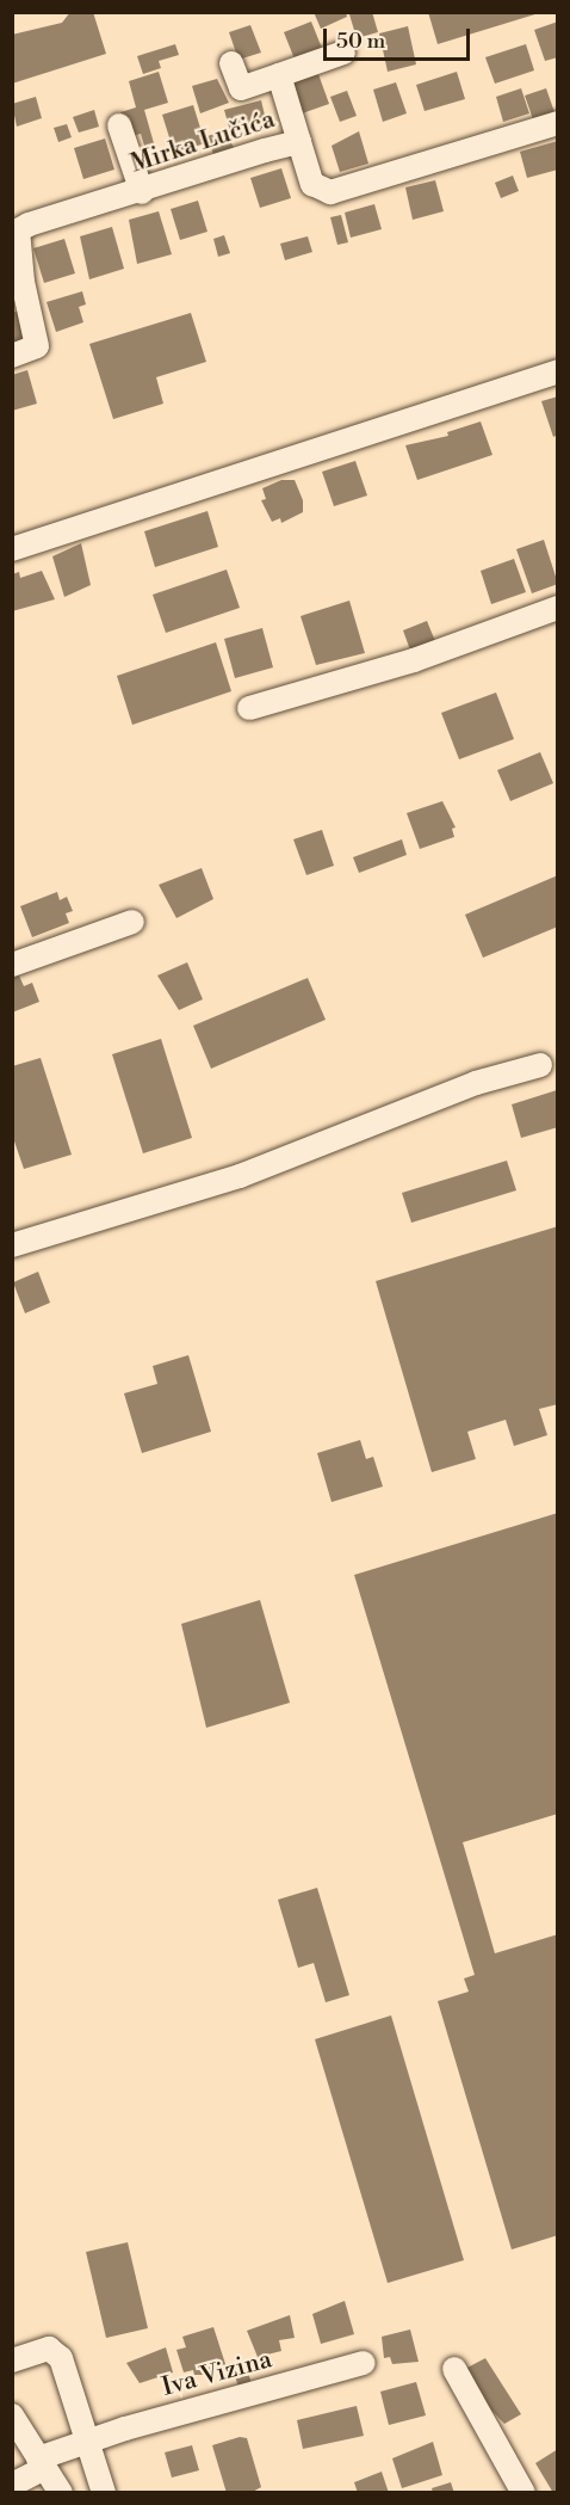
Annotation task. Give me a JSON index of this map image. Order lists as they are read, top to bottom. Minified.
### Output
{"streets":{"street":["Mirka Lučića","Iva Vizina"]},"scale_bar":"50 m"}
